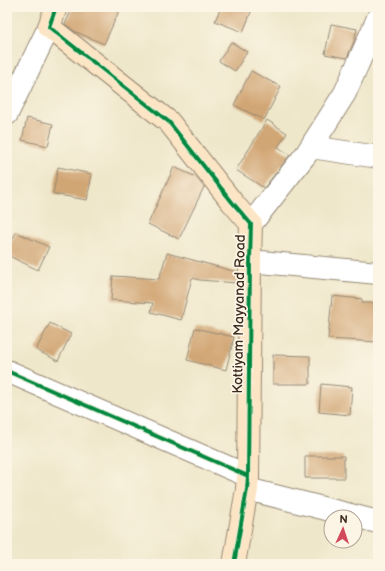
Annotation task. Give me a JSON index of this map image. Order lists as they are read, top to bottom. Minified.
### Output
{"streets":{"street":["Kottiyam Mayyanad Road"]},"north":"top"}
